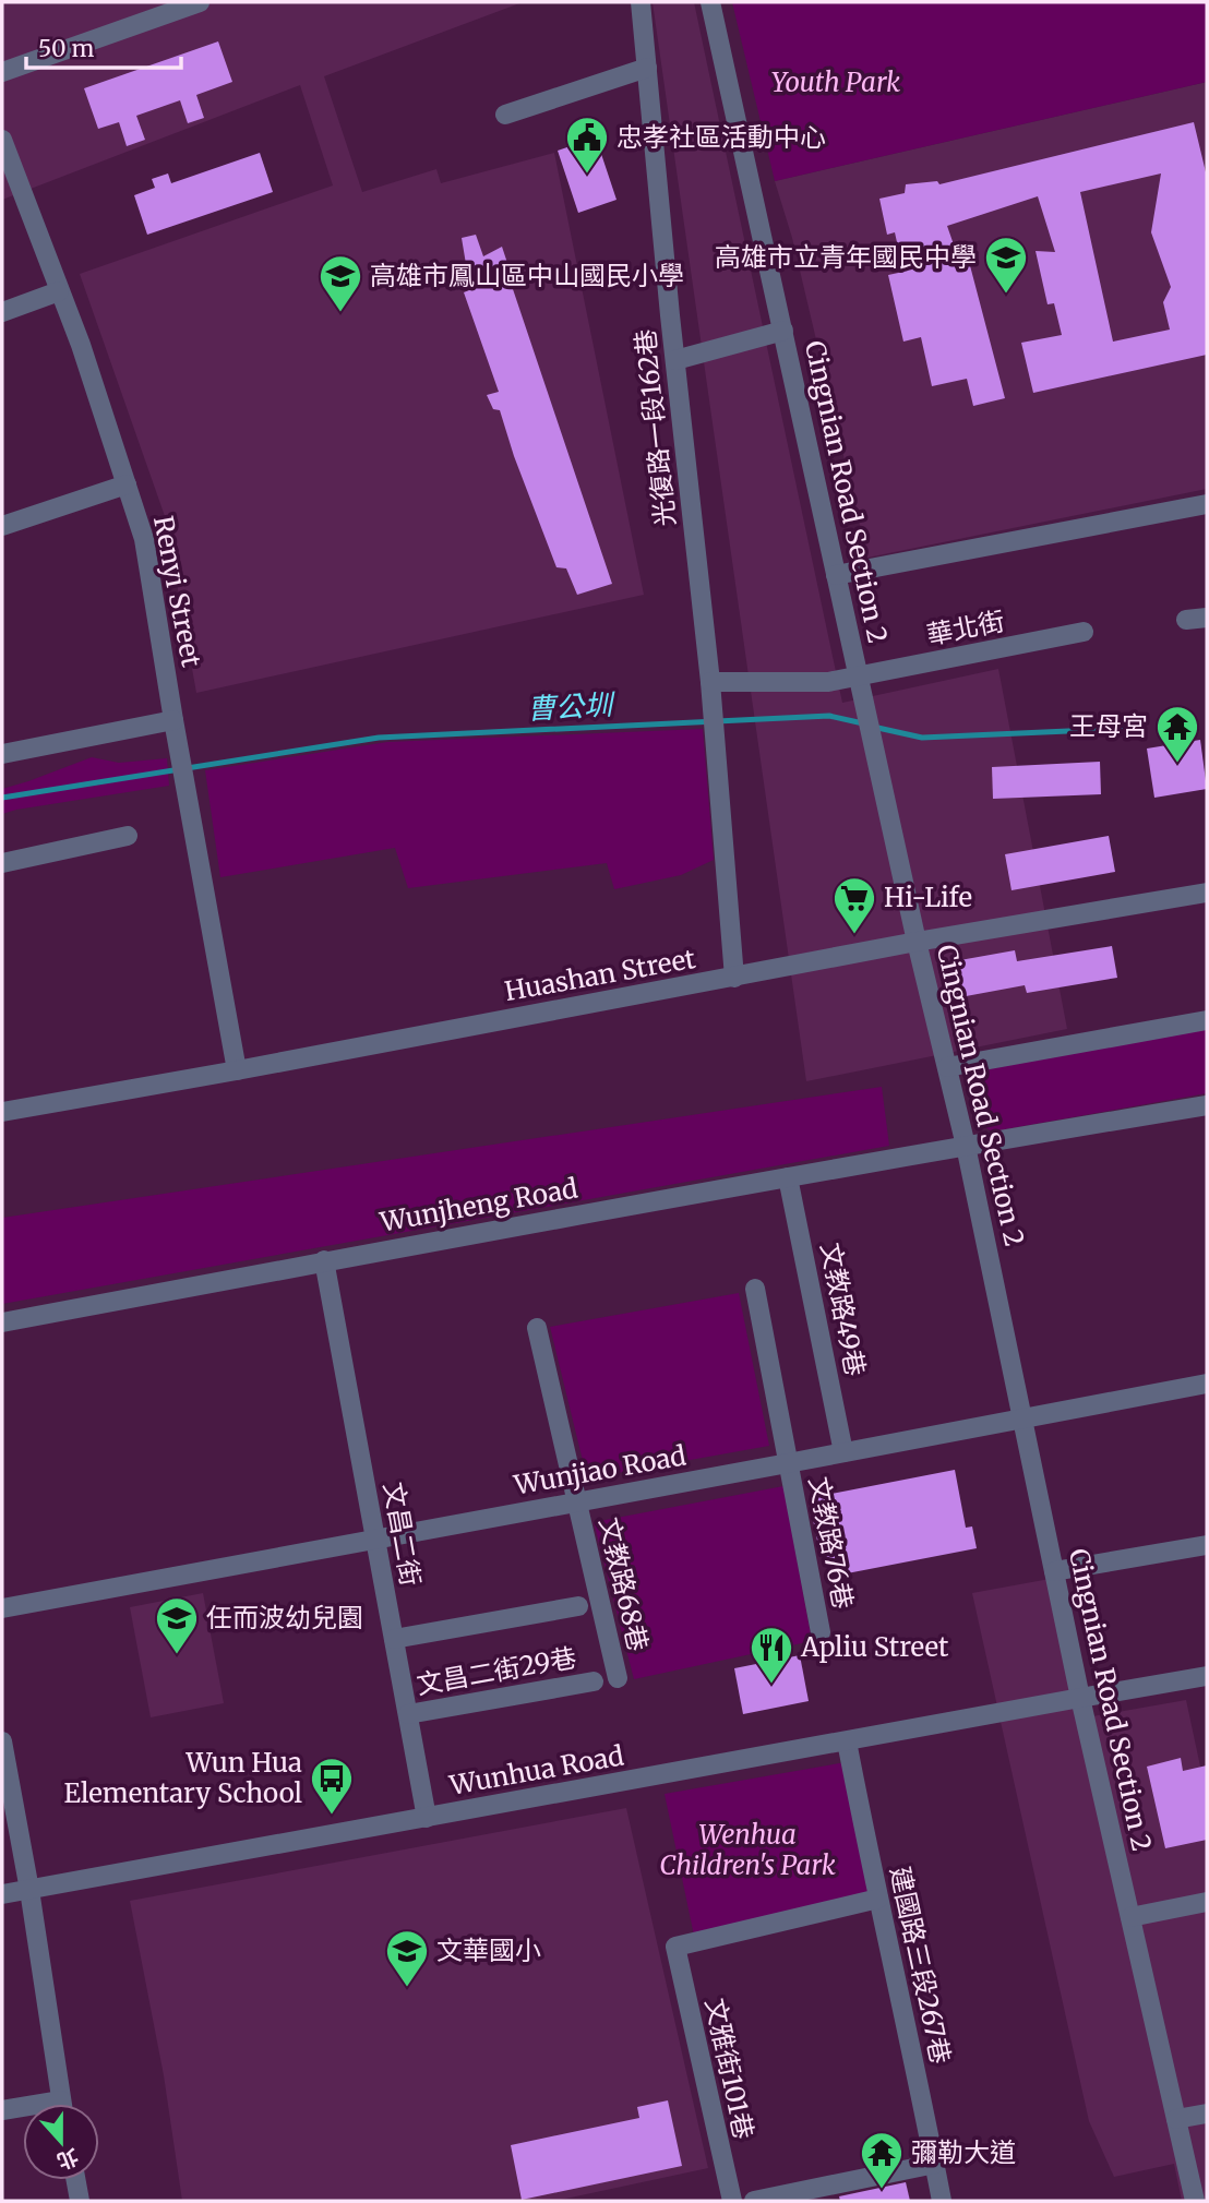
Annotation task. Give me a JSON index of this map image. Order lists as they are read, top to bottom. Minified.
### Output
{"streets":{"street":["光復路一段162巷","Cingnian Road Section 2","Renyi Street","華北街","Huashan Street","Wunjheng Road","文教路49巷","Wunjiao Road","文昌二街","文教路76巷","文教路68巷","文昌二街29巷","Wunhua Road","建國路三段267巷","文雅街101巷"]},"crossings":[["光復路一段162巷","華北街"],["光復路一段162巷","Huashan Street"],["Cingnian Road Section 2","華北街"],["Cingnian Road Section 2","Huashan Street"],["Cingnian Road Section 2","Wunjheng Road"],["Cingnian Road Section 2","Wunjiao Road"],["Cingnian Road Section 2","Wunhua Road"],["Renyi Street","Huashan Street"],["Wunjheng Road","文教路49巷"],["Wunjheng Road","文昌二街"],["文教路49巷","Wunjiao Road"],["Wunjiao Road","文昌二街"],["Wunjiao Road","文教路76巷"],["Wunjiao Road","文教路68巷"],["文昌二街","文昌二街29巷"],["文昌二街","Wunhua Road"],["Wunhua Road","建國路三段267巷"],["建國路三段267巷","文雅街101巷"]],"water":["曹公圳"],"parks":["Youth Park","Wenhua Children's Park"],"places":{"public building":["忠孝社區活動中心"],"school or university":["高雄市立青年國民中學","高雄市鳳山區中山國民小學","任而波幼兒園","文華國小"],"temple":["王母宮","彌勒大道"],"supermarket":["Hi-Life"],"restaurant":["Apliu Street"],"bus stop":["Wun Hua Elementary School"]},"scale_bar":"50 m","north":"bottom"}
